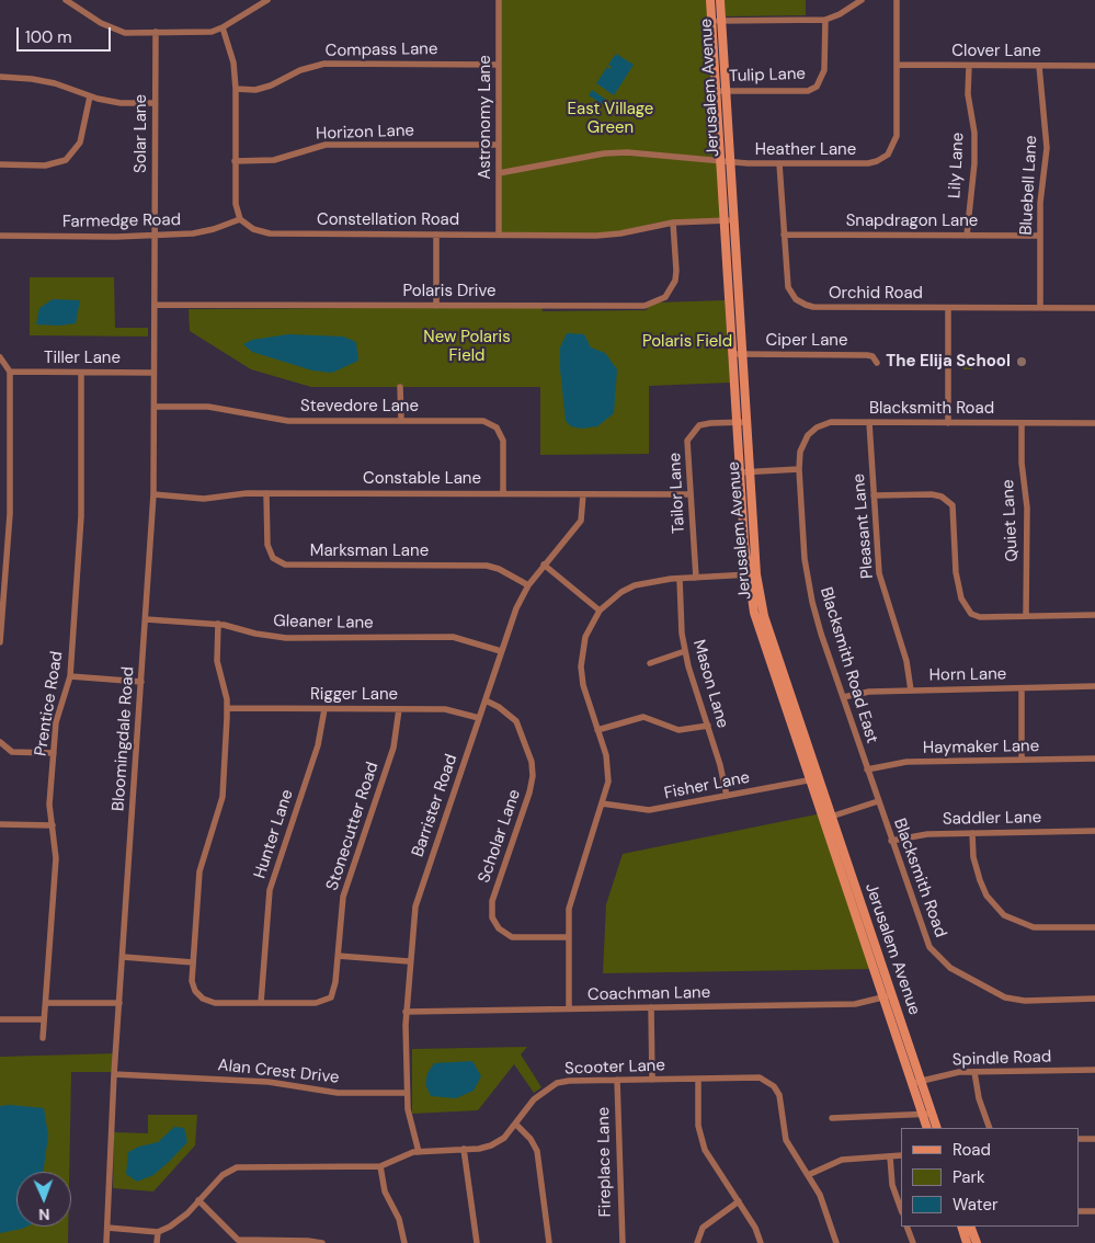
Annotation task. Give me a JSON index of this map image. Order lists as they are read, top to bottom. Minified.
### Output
{"streets":{"main road":["Jerusalem Avenue"],"street":["Compass Lane","Clover Lane","Tulip Lane","Astronomy Lane","Horizon Lane","Solar Lane","Heather Lane","Lily Lane","Bluebell Lane","Constellation Road","Farmedge Road","Snapdragon Lane","Polaris Drive","Orchid Road","Ciper Lane","Tiller Lane","Stevedore Lane","Blacksmith Road","Constable Lane","Tailor Lane","Quiet Lane","Pleasant Lane","Marksman Lane","Gleaner Lane","Blacksmith Road East","Horn Lane","Mason Lane","Rigger Lane","Prentice Road","Bloomingdale Road","Haymaker Lane","Fisher Lane","Barrister Road","Saddler Lane","Stonecutter Road","Hunter Lane","Scholar Lane","Coachman Lane","Spindle Road","Scooter Lane","Alan Crest Drive","Fireplace Lane"]},"crossings":[["Compass Lane","Astronomy Lane"],["Clover Lane","Heather Lane"],["Clover Lane","Lily Lane"],["Clover Lane","Bluebell Lane"],["Tulip Lane","Jerusalem Avenue"],["Jerusalem Avenue","Heather Lane"],["Jerusalem Avenue","Constellation Road"],["Jerusalem Avenue","Ciper Lane"],["Jerusalem Avenue","Tailor Lane"],["Jerusalem Avenue","Fisher Lane"],["Jerusalem Avenue","Coachman Lane"],["Jerusalem Avenue","Spindle Road"],["Astronomy Lane","Horizon Lane"],["Astronomy Lane","Constellation Road"],["Solar Lane","Farmedge Road"],["Solar Lane","Bloomingdale Road"],["Heather Lane","Orchid Road"],["Lily Lane","Snapdragon Lane"],["Bluebell Lane","Snapdragon Lane"],["Bluebell Lane","Orchid Road"],["Constellation Road","Farmedge Road"],["Constellation Road","Polaris Drive"],["Farmedge Road","Bloomingdale Road"],["Snapdragon Lane","Orchid Road"],["Polaris Drive","Bloomingdale Road"],["Tiller Lane","Prentice Road"],["Tiller Lane","Bloomingdale Road"],["Stevedore Lane","Constable Lane"],["Stevedore Lane","Bloomingdale Road"],["Blacksmith Road","Quiet Lane"],["Blacksmith Road","Pleasant Lane"],["Blacksmith Road","Blacksmith Road East"],["Blacksmith Road","Saddler Lane"],["Constable Lane","Tailor Lane"],["Constable Lane","Marksman Lane"],["Constable Lane","Bloomingdale Road"],["Constable Lane","Barrister Road"],["Pleasant Lane","Horn Lane"],["Marksman Lane","Barrister Road"],["Gleaner Lane","Bloomingdale Road"],["Gleaner Lane","Barrister Road"],["Gleaner Lane","Stonecutter Road"],["Blacksmith Road East","Horn Lane"],["Blacksmith Road East","Haymaker Lane"],["Mason Lane","Fisher Lane"],["Rigger Lane","Barrister Road"],["Rigger Lane","Stonecutter Road"],["Rigger Lane","Hunter Lane"],["Bloomingdale Road","Alan Crest Drive"],["Barrister Road","Scholar Lane"],["Barrister Road","Coachman Lane"],["Barrister Road","Scooter Lane"],["Barrister Road","Alan Crest Drive"],["Stonecutter Road","Hunter Lane"],["Scooter Lane","Fireplace Lane"]],"parks":["East Village Green","New Polaris Field","Polaris Field"],"places":["The Elija School"],"legend":["Road","Park","Water"],"scale_bar":"100 m","north":"bottom"}
